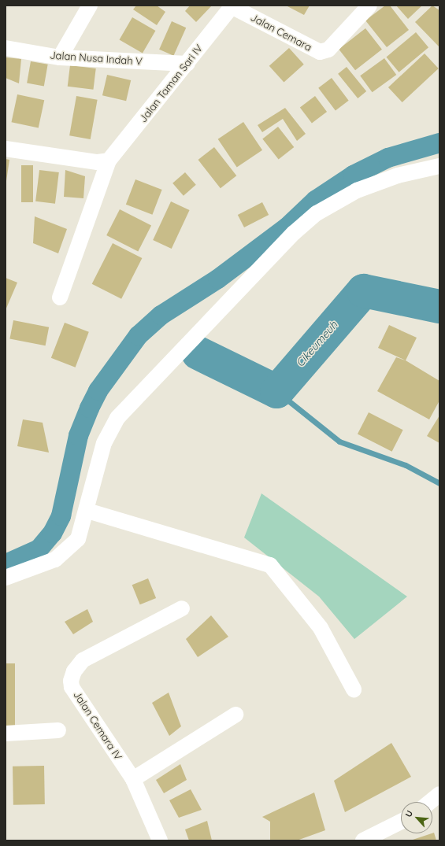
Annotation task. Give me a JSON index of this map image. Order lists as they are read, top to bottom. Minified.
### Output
{"streets":{"street":["Jalan Cemara","Jalan Nusa Indah V","Jalan Taman Sari IV","Jalan Cemara IV"]},"crossings":[["Jalan Cemara","Jalan Taman Sari IV"],["Jalan Nusa Indah V","Jalan Taman Sari IV"]],"water":["Cikeumeuh"],"north":"top left"}
